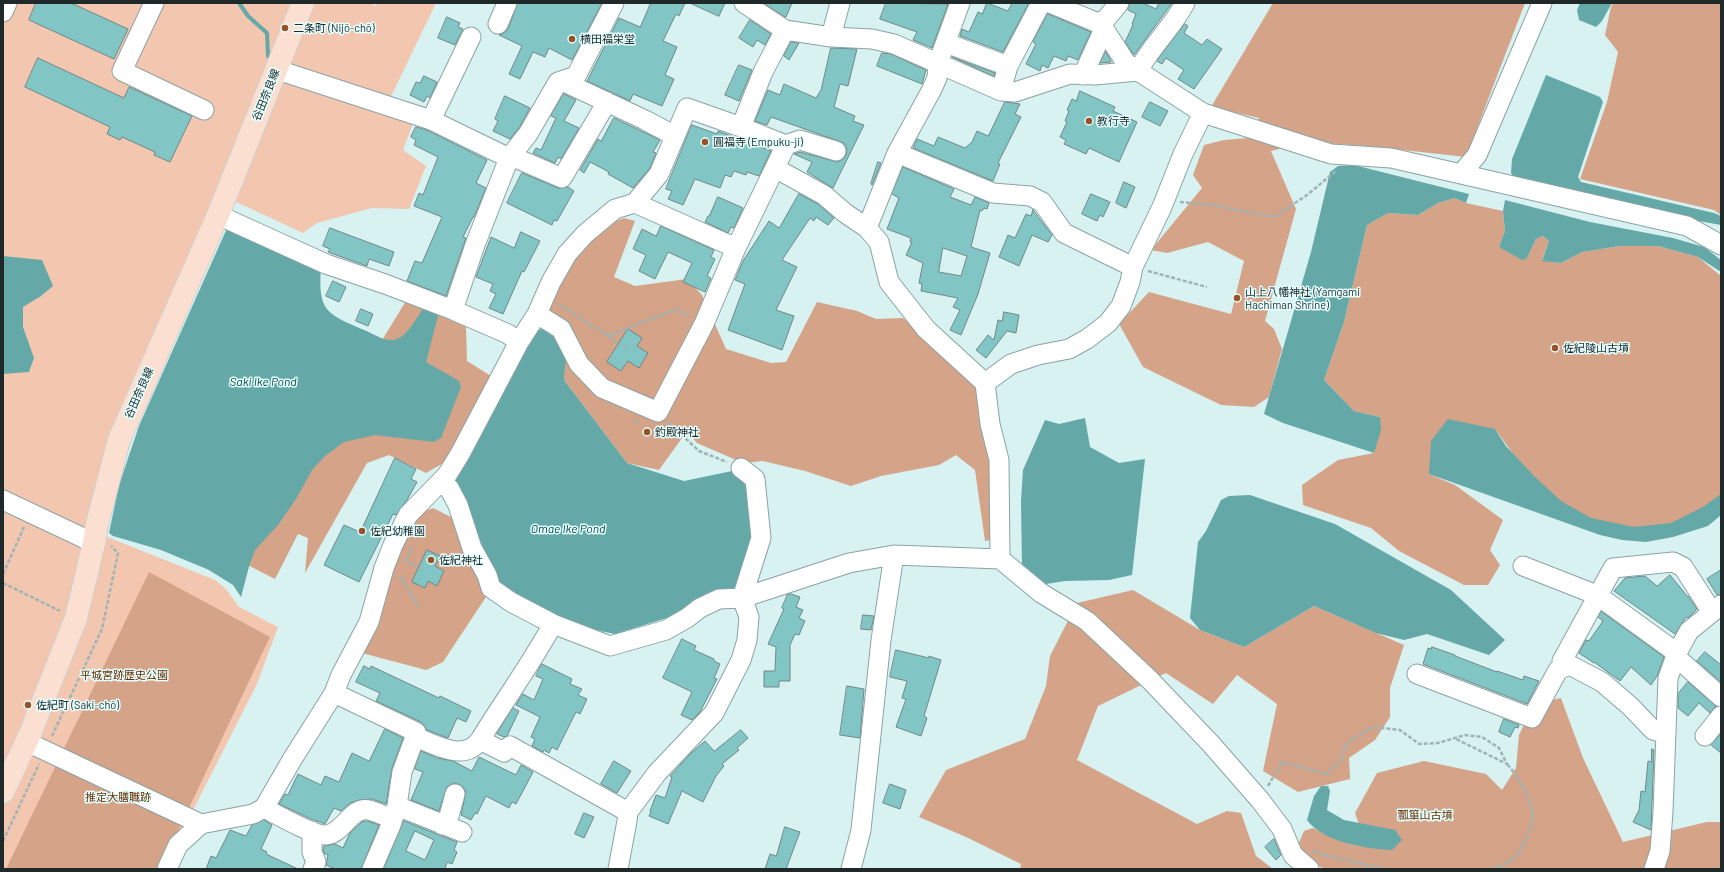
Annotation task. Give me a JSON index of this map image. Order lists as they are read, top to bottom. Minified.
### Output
{"streets":{"main road":["谷田奈良線"]},"water":["Saki Ike Pond","Omae Ike Pond"],"parks":["平城宮跡歴史公園","推定大膳職跡","瓢箪山古墳"],"places":["二条町 (Nijō-chō)","横田福栄堂","教行寺","圓福寺 (Empuku-ji)","山上八幡神社 (Yamgami Hachiman Shrine)","佐紀陵山古墳","釣殿神社","佐紀幼稚園","佐紀神社","佐紀町 (Saki-chō)"]}
